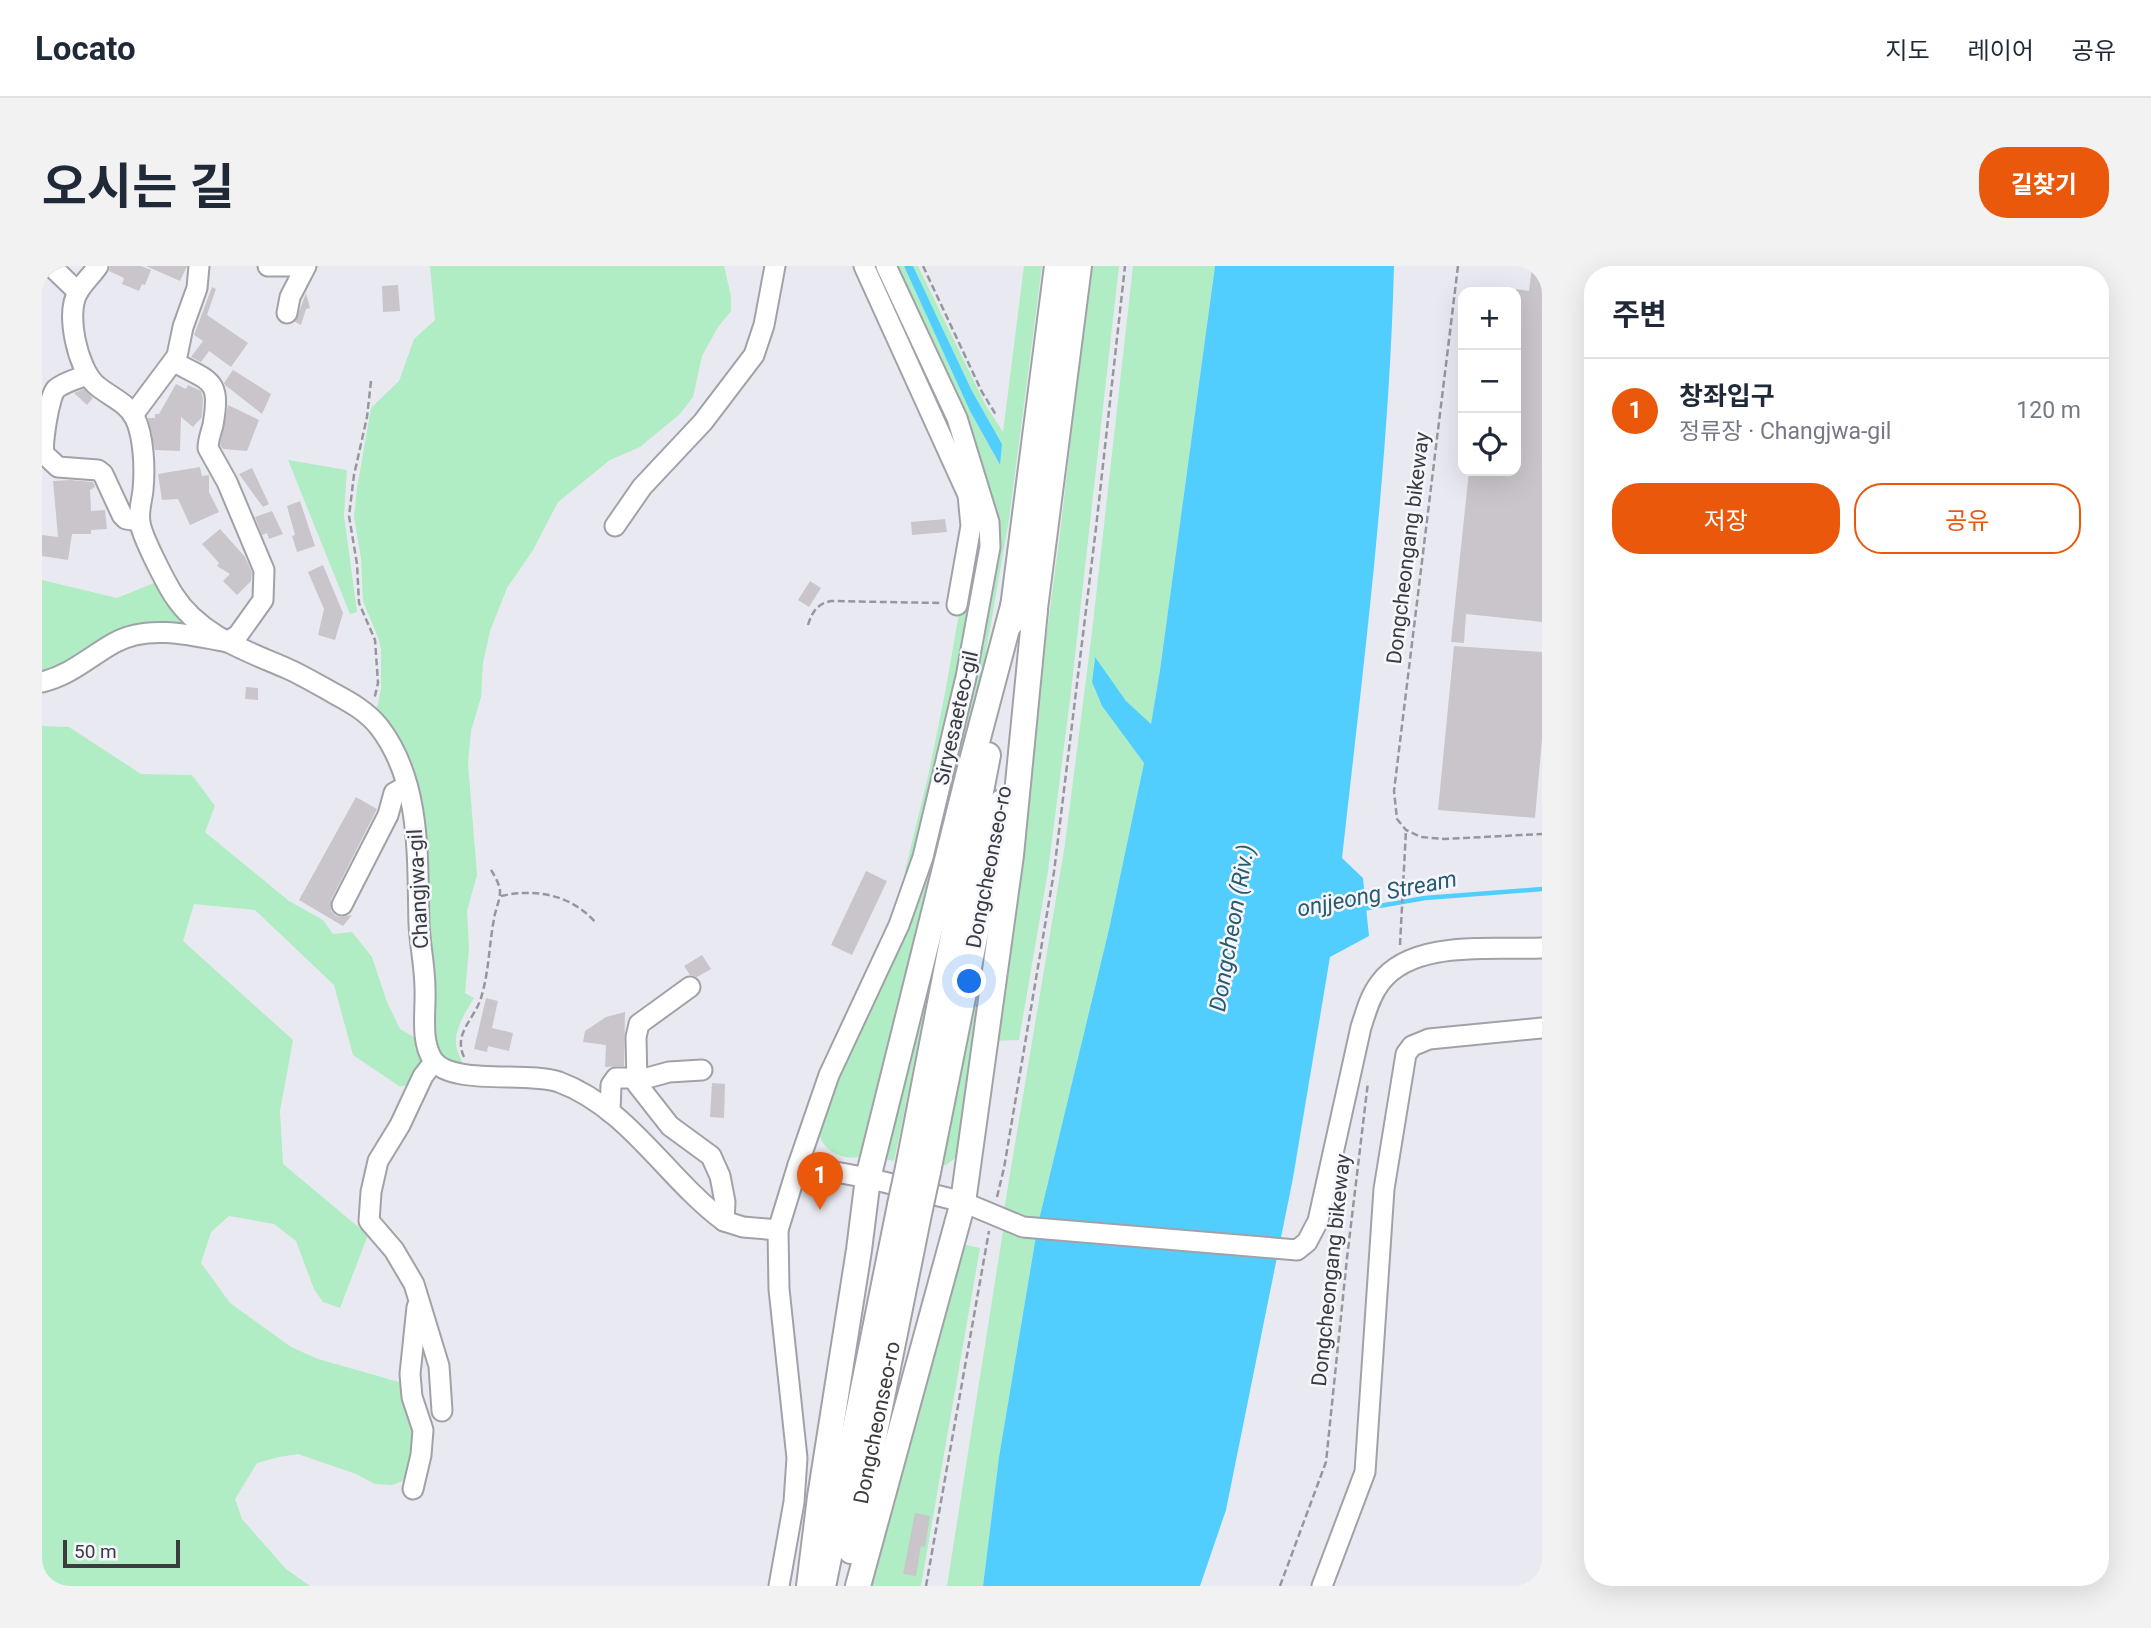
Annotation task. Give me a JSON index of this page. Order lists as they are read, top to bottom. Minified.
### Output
{"streets":{"main road":["Dongcheonseo-ro"],"street":["Siryesaeteo-gil","Changjwa-gil"],"path":["Dongcheongang bikeway"]},"water":["onjjeong Stream","Dongcheon (Riv.)"],"scale_bar":"50 m","page":{"header":"Locato","nav":["지도","레이어","공유"],"title":"오시는 길","buttons":["길찾기",["저장","공유"]],"heading":"주변","map_buttons":["+","−"],"list":[{"mark":"1","name":"창좌입구","note":"정류장 · Changjwa-gil","value":"120 m"}],"pins":"1","scale":"50 m"}}
